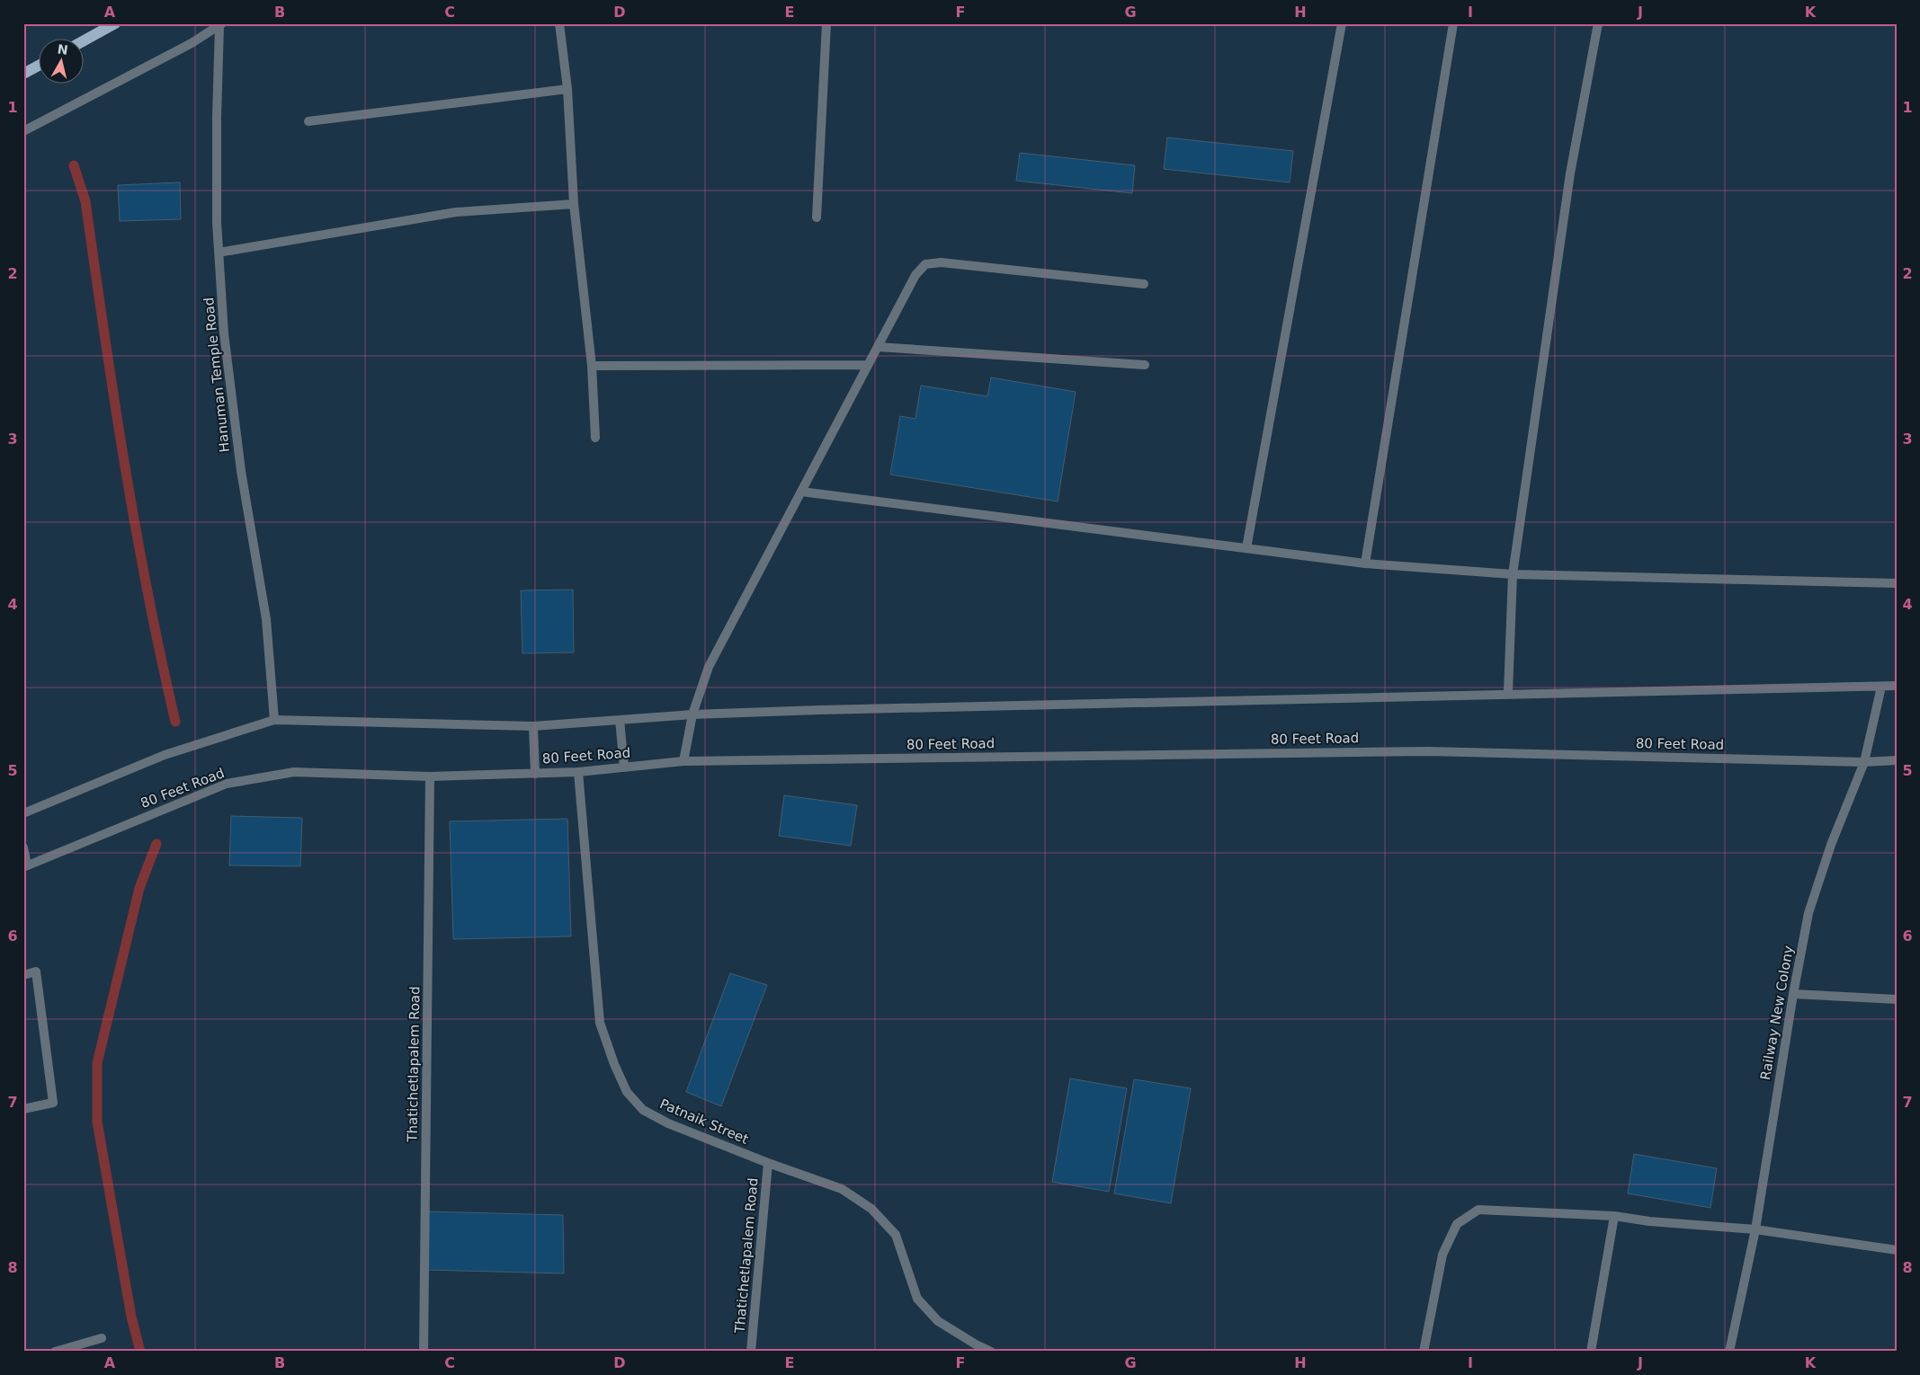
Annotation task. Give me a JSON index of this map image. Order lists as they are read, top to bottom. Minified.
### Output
{"streets":{"street":["Hanuman Temple Road","80 Feet Road","Railway New Colony","Thatichetlapalem Road","Patnaik Street"]},"crossings":[["80 Feet Road","Railway New Colony"],["80 Feet Road","Thatichetlapalem Road"],["80 Feet Road","Patnaik Street"],["Thatichetlapalem Road","Patnaik Street"]],"north":"top","grid":{"columns":["A","B","C","D","E","F","G","H","I","J","K"],"rows":["1","2","3","4","5","6","7","8"]}}
